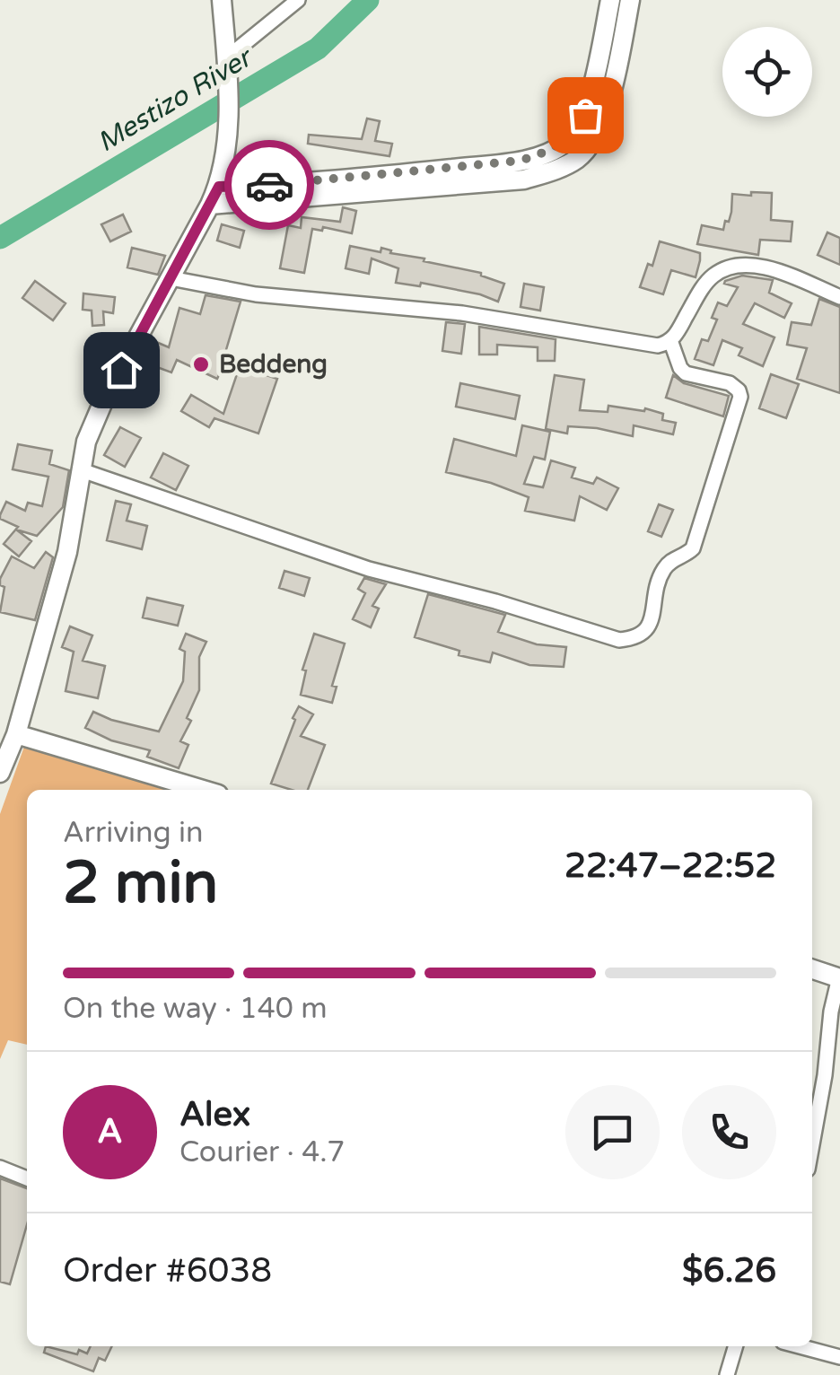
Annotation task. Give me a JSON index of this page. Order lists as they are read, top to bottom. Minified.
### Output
{"water":["Mestizo River"],"places":["Beddeng"],"page":{"heading":["2 min","Arriving in","22:47–22:52"],"panel":["Alex","Courier · 4.7","Order #6038","$6.26"],"bar":"On the way · 140 m","round":"A"}}
